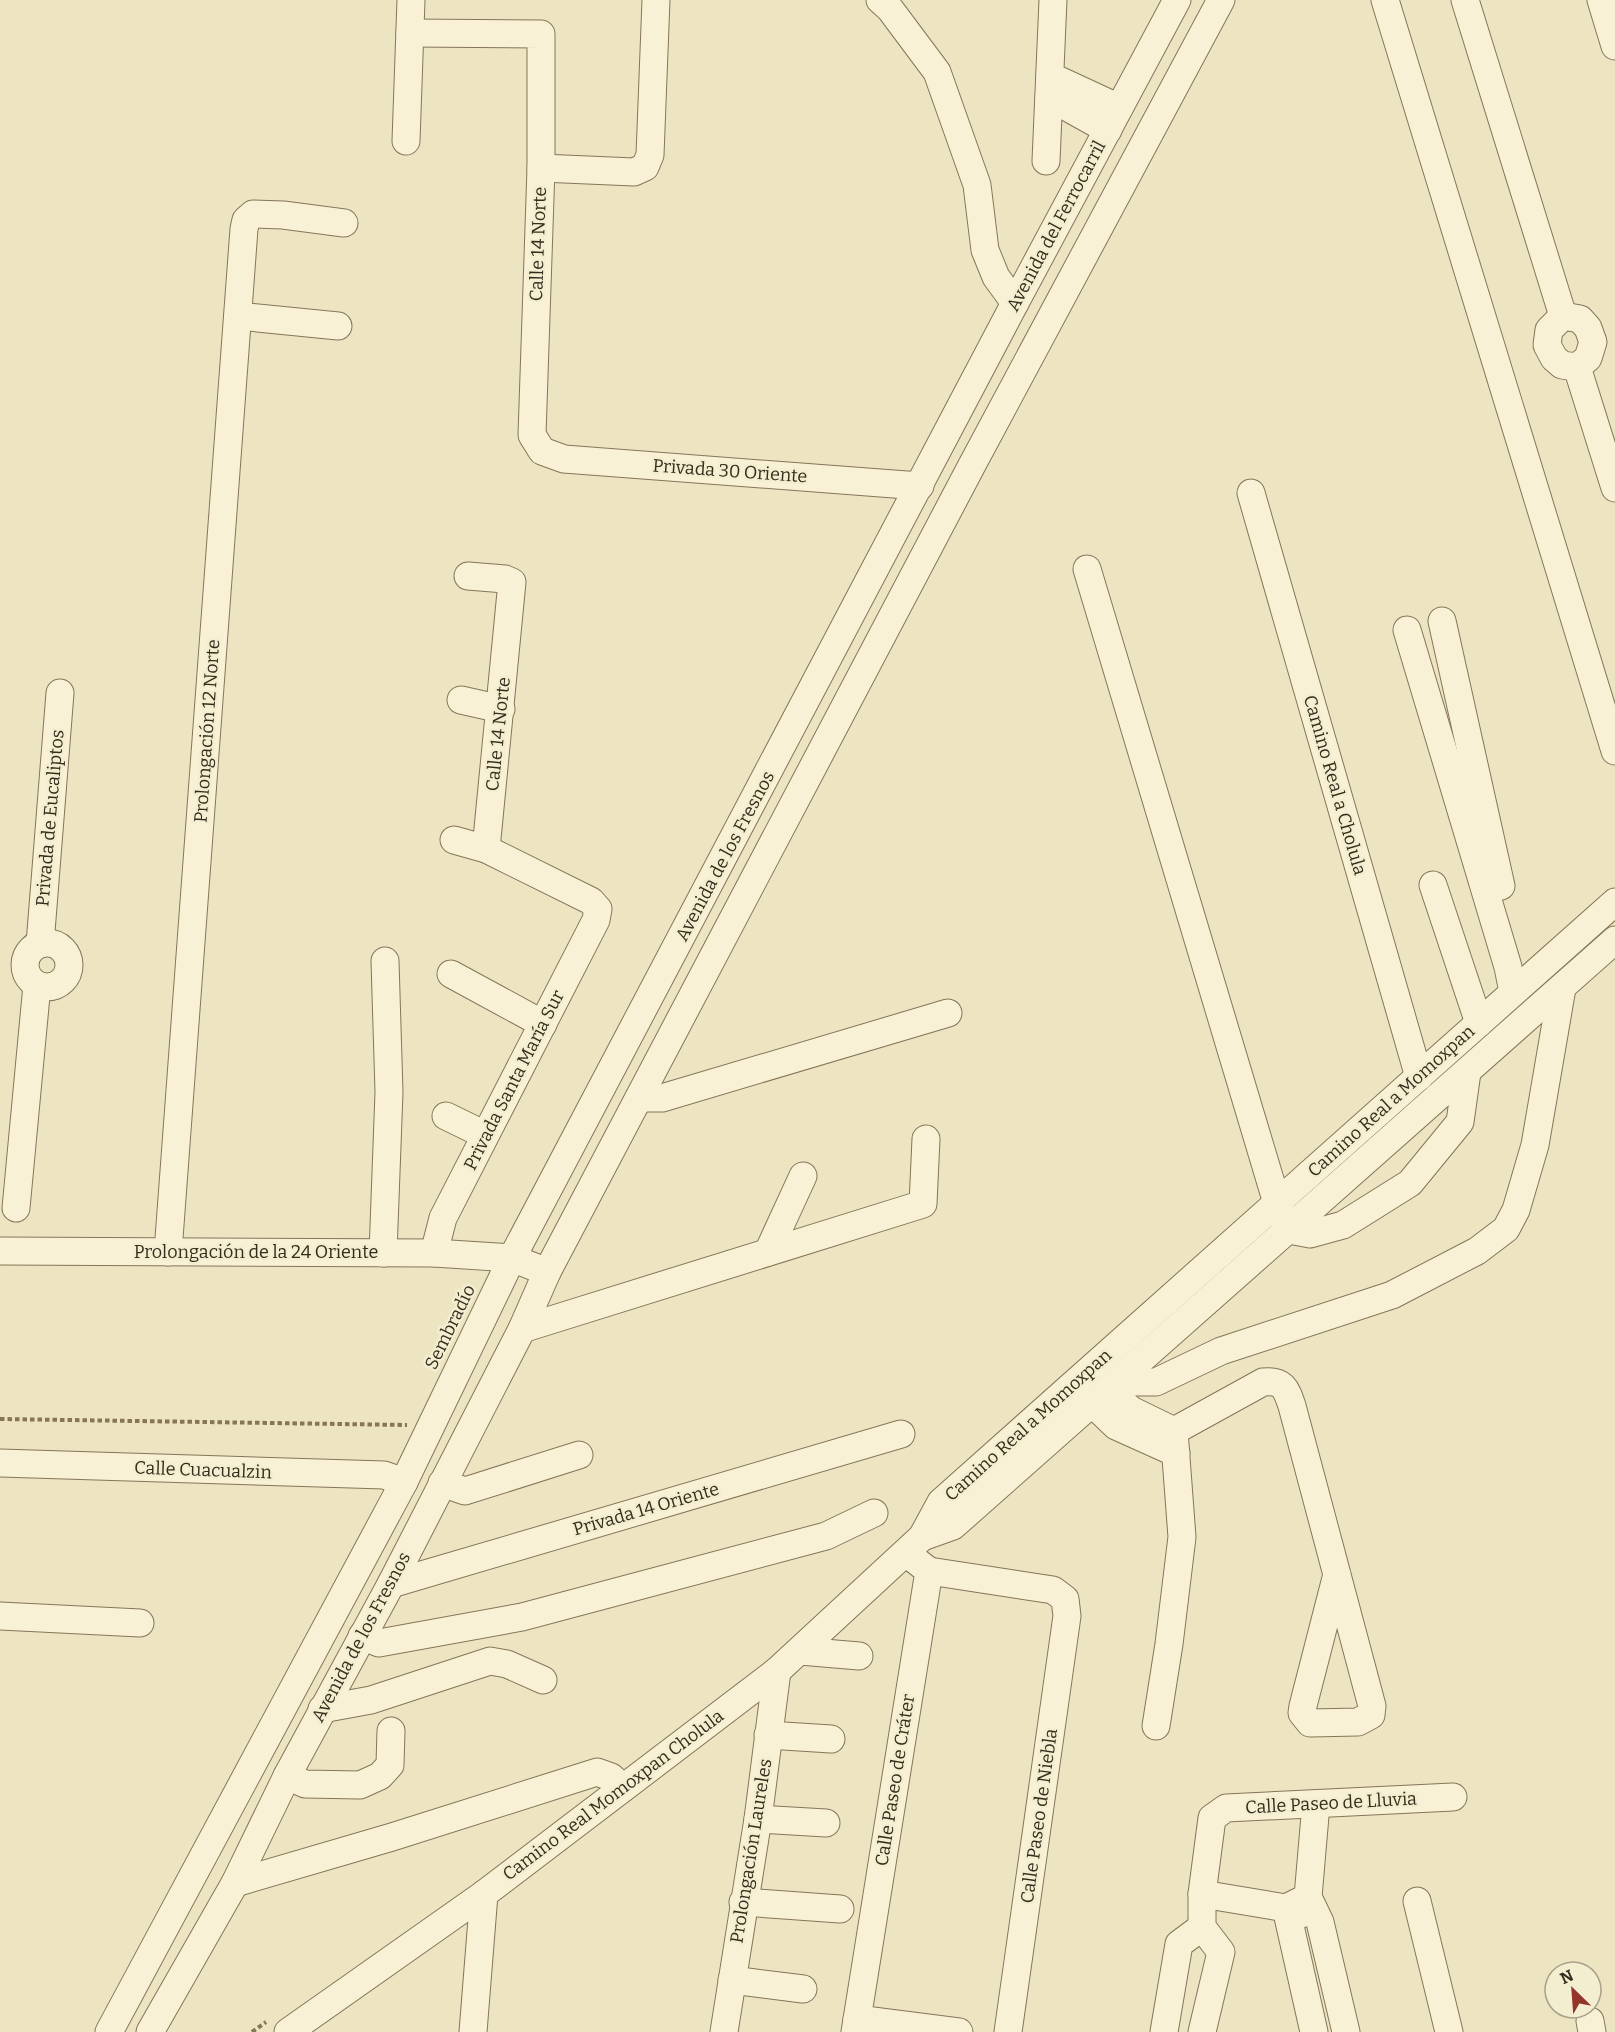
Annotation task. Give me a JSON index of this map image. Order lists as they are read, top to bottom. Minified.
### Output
{"streets":{"street":["Avenida del Ferrocarril","Calle 14 Norte","Privada 30 Oriente","Prolongación 12 Norte","Camino Real a Cholula","Privada de Eucaliptos","Avenida de los Fresnos","Privada Santa María Sur","Camino Real a Momoxpan","Prolongación de la 24 Oriente","Calle Cuacualzin","Privada 14 Oriente","Calle Paseo de Cráter","Camino Real Momoxpan Cholula","Calle Paseo de Lluvia","Calle Paseo de Niebla","Prolongación Laureles"]},"crossings":[["Avenida del Ferrocarril","Avenida de los Fresnos"],["Calle 14 Norte","Privada 30 Oriente"],["Calle 14 Norte","Privada Santa María Sur"],["Privada 30 Oriente","Avenida de los Fresnos"],["Prolongación 12 Norte","Prolongación de la 24 Oriente"],["Camino Real a Cholula","Camino Real a Momoxpan"],["Avenida de los Fresnos","Prolongación de la 24 Oriente"],["Avenida de los Fresnos","Calle Cuacualzin"],["Avenida de los Fresnos","Privada 14 Oriente"],["Privada Santa María Sur","Prolongación de la 24 Oriente"],["Camino Real a Momoxpan","Camino Real Momoxpan Cholula"],["Calle Paseo de Cráter","Calle Paseo de Niebla"],["Camino Real Momoxpan Cholula","Prolongación Laureles"]],"north":"top left"}
